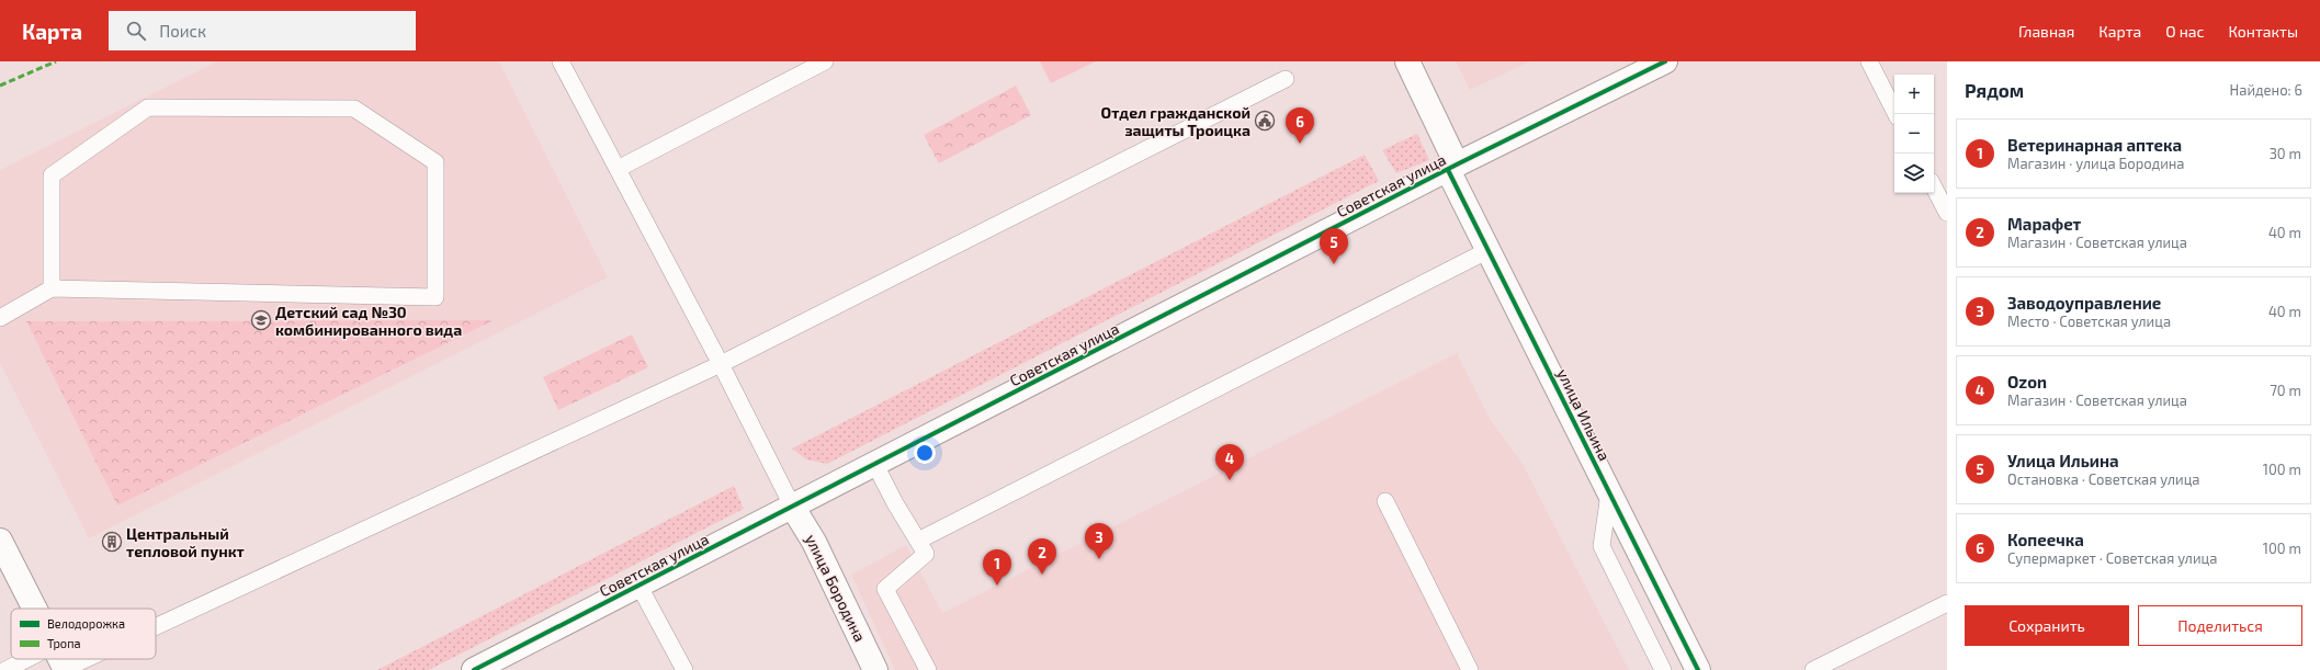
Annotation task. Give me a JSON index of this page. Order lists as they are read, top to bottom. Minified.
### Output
{"streets":{"street":["Советская улица","улица Ильина","улица Бородина"]},"crossings":[["Советская улица","улица Ильина"],["Советская улица","улица Бородина"]],"places":{"public building":["Отдел гражданской защиты Троицка"],"school or university":["Детский сад №30 комбинированного вида"],"building":["Центральный тепловой пункт"]},"legend":["Велодорожка","Тропа"],"page":{"header":"Карта","search":"Поиск","nav":["Главная","Карта","О нас","Контакты"],"heading":["Рядом","Найдено: 6"],"map_buttons":["+","−"],"pins":["6","5","4","3","2","1"],"list":[{"mark":"1","name":"Ветеринарная аптека","note":"Магазин · улица Бородина","value":"30 m"},{"mark":"2","name":"Марафет","note":"Магазин · Советская улица","value":"40 m"},{"mark":"3","name":"Заводоуправление","note":"Место · Советская улица","value":"40 m"},{"mark":"4","name":"Ozon","note":"Магазин · Советская улица","value":"70 m"},{"mark":"5","name":"Улица Ильина","note":"Остановка · Советская улица","value":"100 m"},{"mark":"6","name":"Копеечка","note":"Супермаркет · Советская улица","value":"100 m"}],"buttons":["Сохранить","Поделиться"]}}
